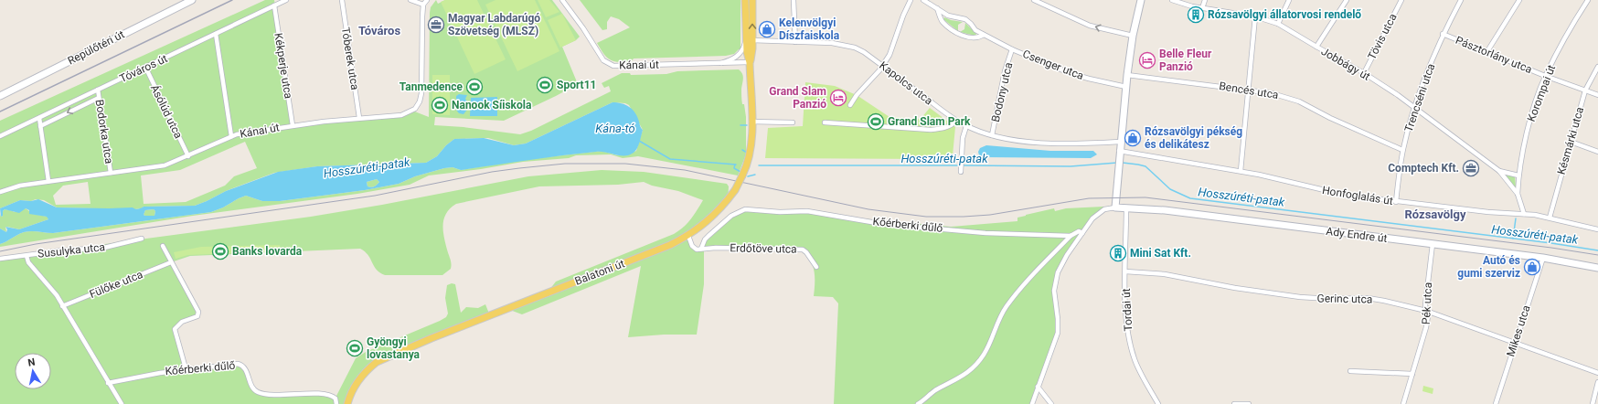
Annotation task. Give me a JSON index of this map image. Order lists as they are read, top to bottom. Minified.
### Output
{"streets":{"main road":["Balatoni út"],"street":["Tövis utca","Repülőtéri út","Pásztorlány utca","Tóberek utca","Jobbágy út","Kánai út","Csenger utca","Kékperje utca","Tóváros út","Kapolcs utca","Bencés utca","Bodony utca","Korompai út","Trencséni utca","Ásólúd utca","Bodorka utca","Késmárki utca","Honfoglalás út","Kőérberki dűlő","Ady Endre út","Erdőtöve utca","Susulyka utca","Fülőke utca","Gerinc utca","Pék utca","Tordai út","Mikes utca"]},"crossings":[["Tövis utca","Jobbágy út"],["Pásztorlány utca","Korompai út"],["Pásztorlány utca","Trencséni utca"],["Pásztorlány utca","Késmárki utca"],["Tóberek utca","Kánai út"],["Jobbágy út","Korompai út"],["Jobbágy út","Trencséni utca"],["Jobbágy út","Honfoglalás út"],["Kánai út","Kékperje utca"],["Kánai út","Ásólúd utca"],["Kánai út","Bodorka utca"],["Kánai út","Balatoni út"],["Csenger utca","Bodony utca"],["Kékperje utca","Tóváros út"],["Tóváros út","Ásólúd utca"],["Tóváros út","Bodorka utca"],["Kapolcs utca","Bodony utca"],["Kapolcs utca","Balatoni út"],["Bencés utca","Trencséni utca"],["Trencséni utca","Honfoglalás út"],["Késmárki utca","Honfoglalás út"],["Kőérberki dűlő","Erdőtöve utca"],["Ady Endre út","Pék utca"],["Ady Endre út","Tordai út"],["Ady Endre út","Mikes utca"],["Gerinc utca","Pék utca"],["Gerinc utca","Tordai út"],["Gerinc utca","Mikes utca"]],"districts":["Tóváros","Rózsavölgy"],"water":["Kána-tó","Hosszúréti-patak"],"places":{"building":["Rózsavölgyi állatorvosi rendelő","Mini Sat Kft."],"office":["Magyar Labdarúgó Szövetség (MLSZ)","Comptech Kft."],"shop":["Kelenvölgyi Díszfaiskola","Rózsavölgyi pékség és delikátesz","Autó és gumi szerviz"],"hotel":["Belle Fleur Panzió","Grand Slam Panzió"],"sports":["Sport11","Tanmedence","Nanook Síiskola","Grand Slam Park","Banks lovarda","Gyöngyi lovastanya"]},"north":"top"}
